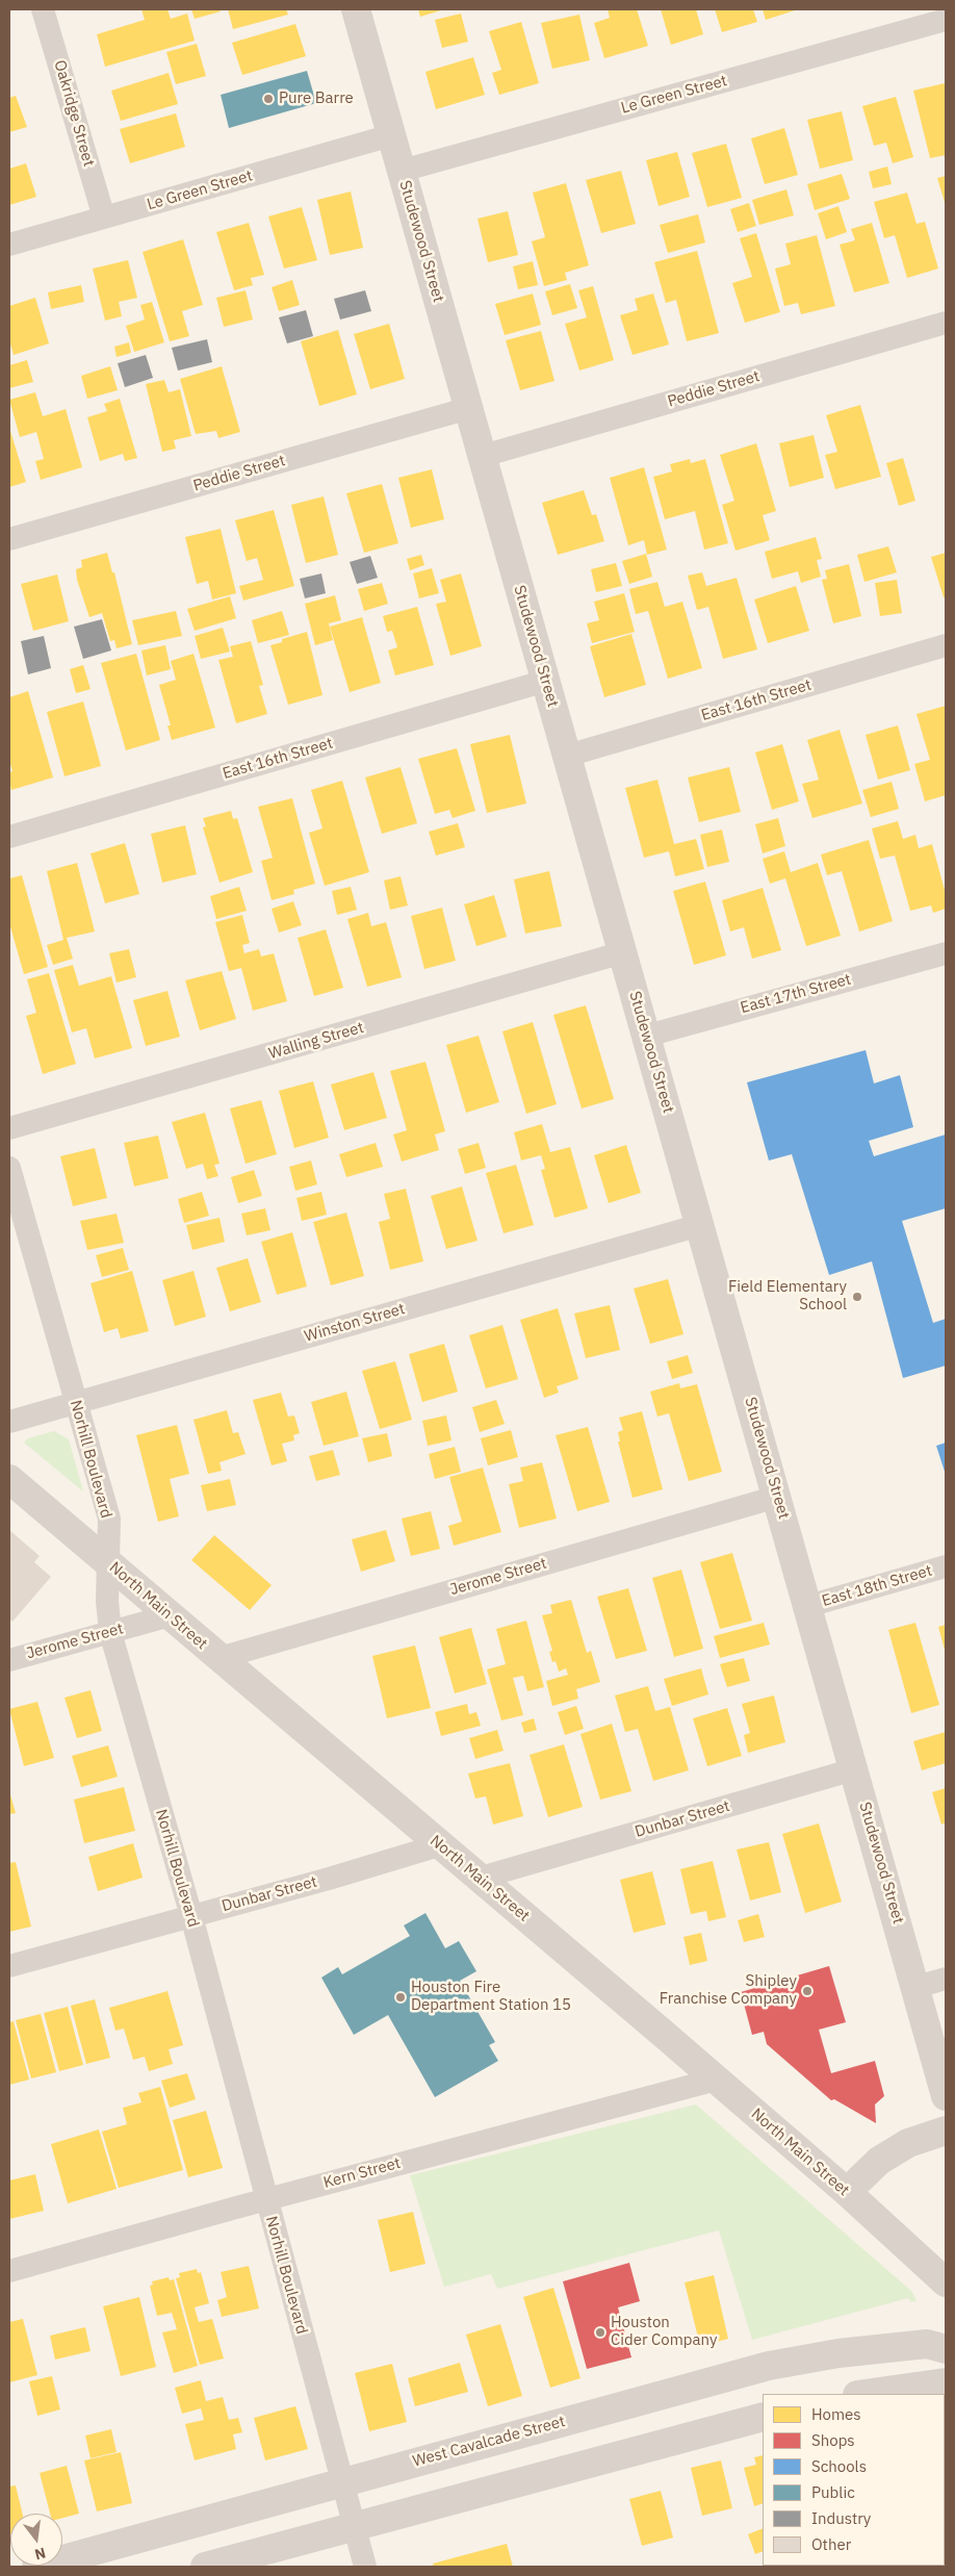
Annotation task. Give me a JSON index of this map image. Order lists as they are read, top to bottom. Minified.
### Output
{"streets":{"main road":["Studewood Street","North Main Street","West Cavalcade Street"],"street":["Le Green Street","Oakridge Street","Peddie Street","East 16th Street","East 17th Street","Walling Street","Winston Street","Norhill Boulevard","Jerome Street","East 18th Street","Dunbar Street","Kern Street"]},"crossings":[["Le Green Street","Oakridge Street"],["Le Green Street","Studewood Street"],["Studewood Street","Peddie Street"],["Studewood Street","East 16th Street"],["Studewood Street","East 17th Street"],["Studewood Street","Walling Street"],["Studewood Street","Winston Street"],["Studewood Street","Jerome Street"],["Studewood Street","East 18th Street"],["Studewood Street","Dunbar Street"],["Winston Street","Norhill Boulevard"],["Norhill Boulevard","Jerome Street"],["Norhill Boulevard","North Main Street"],["Norhill Boulevard","Dunbar Street"],["Norhill Boulevard","Kern Street"],["Norhill Boulevard","West Cavalcade Street"],["Jerome Street","North Main Street"],["North Main Street","Dunbar Street"],["North Main Street","Kern Street"]],"places":["Pure Barre","Field Elementary School","Shipley Franchise Company","Houston Fire Department Station 15","Houston Cider Company"],"legend":["Homes","Shops","Schools","Public","Industry","Other"],"north":"bottom"}
